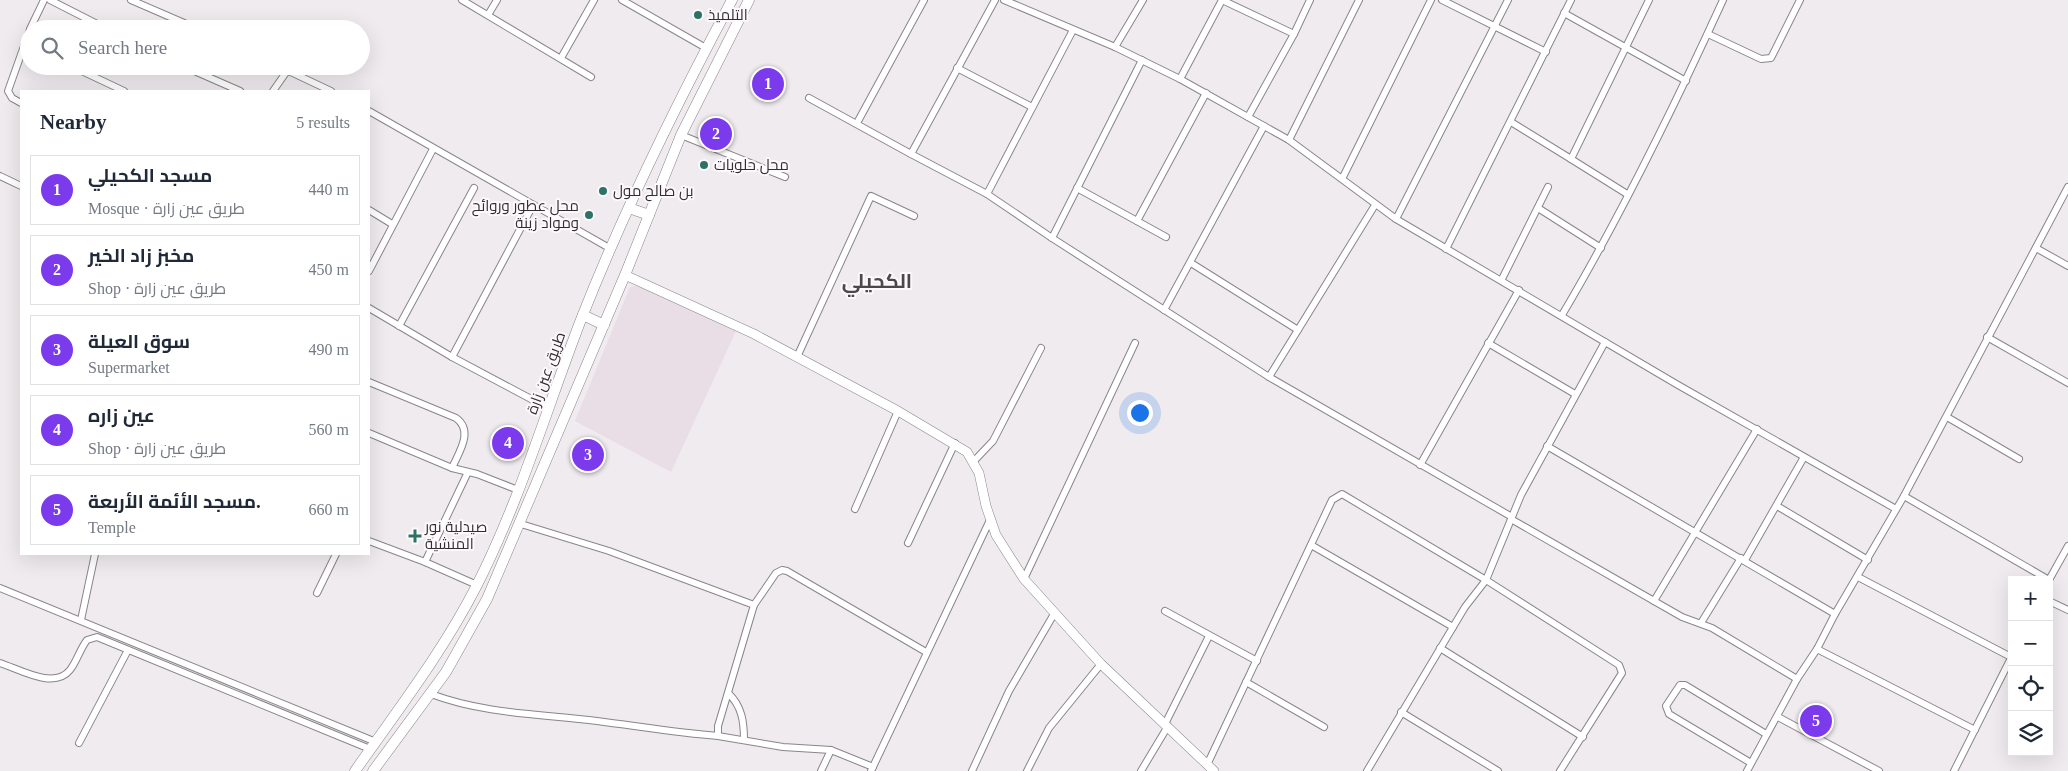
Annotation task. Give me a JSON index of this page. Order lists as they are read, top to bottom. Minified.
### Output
{"streets":{"main road":["طريق عين زارة"]},"districts":["الكحيلي"],"places":{"other":["التلميذ","محل حلويات","بن صالح مول","محل عطور وروائح ومواد زينة"],"health":["صيدلية نور المنشية"]},"page":{"search":"Search here","pins":["1","2","4","3","5"],"heading":["Nearby","5 results"],"list":[{"mark":"1","name":"مسجد الكحيلي","note":"Mosque · طريق عين زارة","value":"440 m"},{"mark":"2","name":"مخبز زاد الخير","note":"Shop · طريق عين زارة","value":"450 m"},{"mark":"3","name":"سوق العيلة","note":"Supermarket","value":"490 m"},{"mark":"4","name":"عين زاره","note":"Shop · طريق عين زارة","value":"560 m"},{"mark":"5","name":"مسجد الأئمة الأربعة.","note":"Temple","value":"660 m"}],"map_buttons":["+","−"]}}
